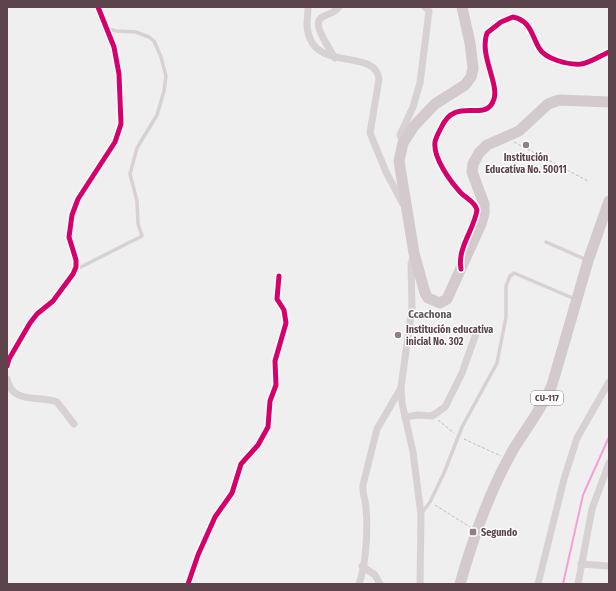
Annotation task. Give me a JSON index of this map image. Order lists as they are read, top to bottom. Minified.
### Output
{"streets":{"main road":["CU-117"]},"districts":["Ccachona"],"places":{"other":["Institución Educativa No. 50011","Institución educativa inicial No. 302"],"transit":["Segundo"]}}
